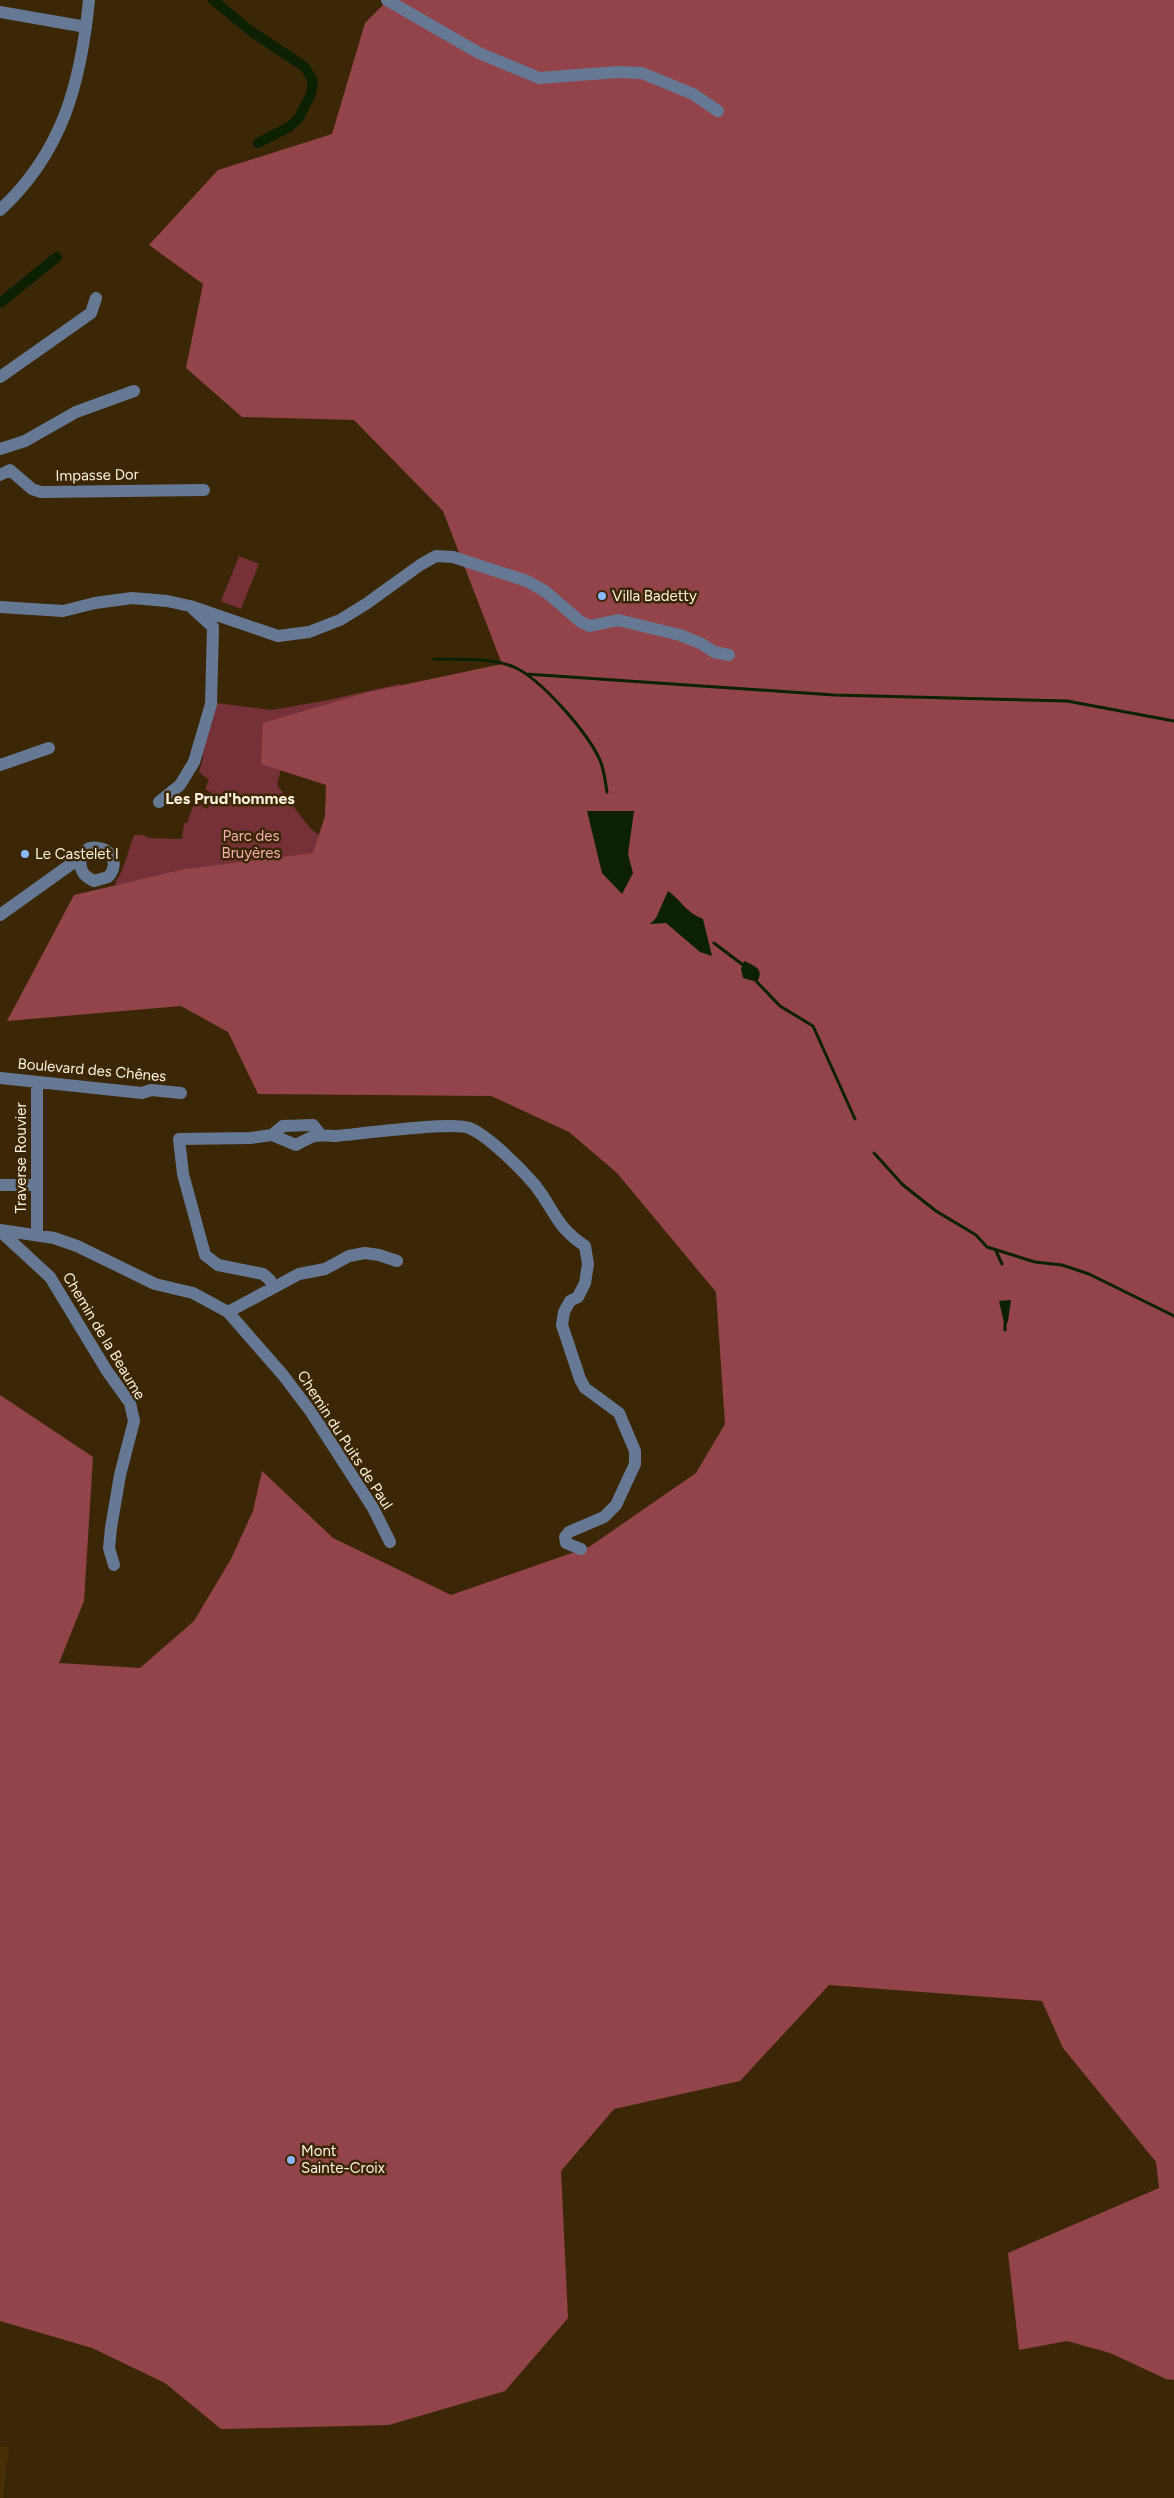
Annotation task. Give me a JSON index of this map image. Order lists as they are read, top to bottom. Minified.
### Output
{"streets":{"street":["Impasse Dor","Boulevard des Chênes","Traverse Rouvier","Chemin de la Beaume","Chemin du Puits de Paul"]},"crossings":[["Boulevard des Chênes","Traverse Rouvier"],["Traverse Rouvier","Chemin du Puits de Paul"],["Chemin de la Beaume","Chemin du Puits de Paul"]],"districts":["Les Prud'hommes"],"parks":["Parc des Bruyères"],"places":["Villa Badetty","Le Castelet I","Mont Sainte-Croix"]}
